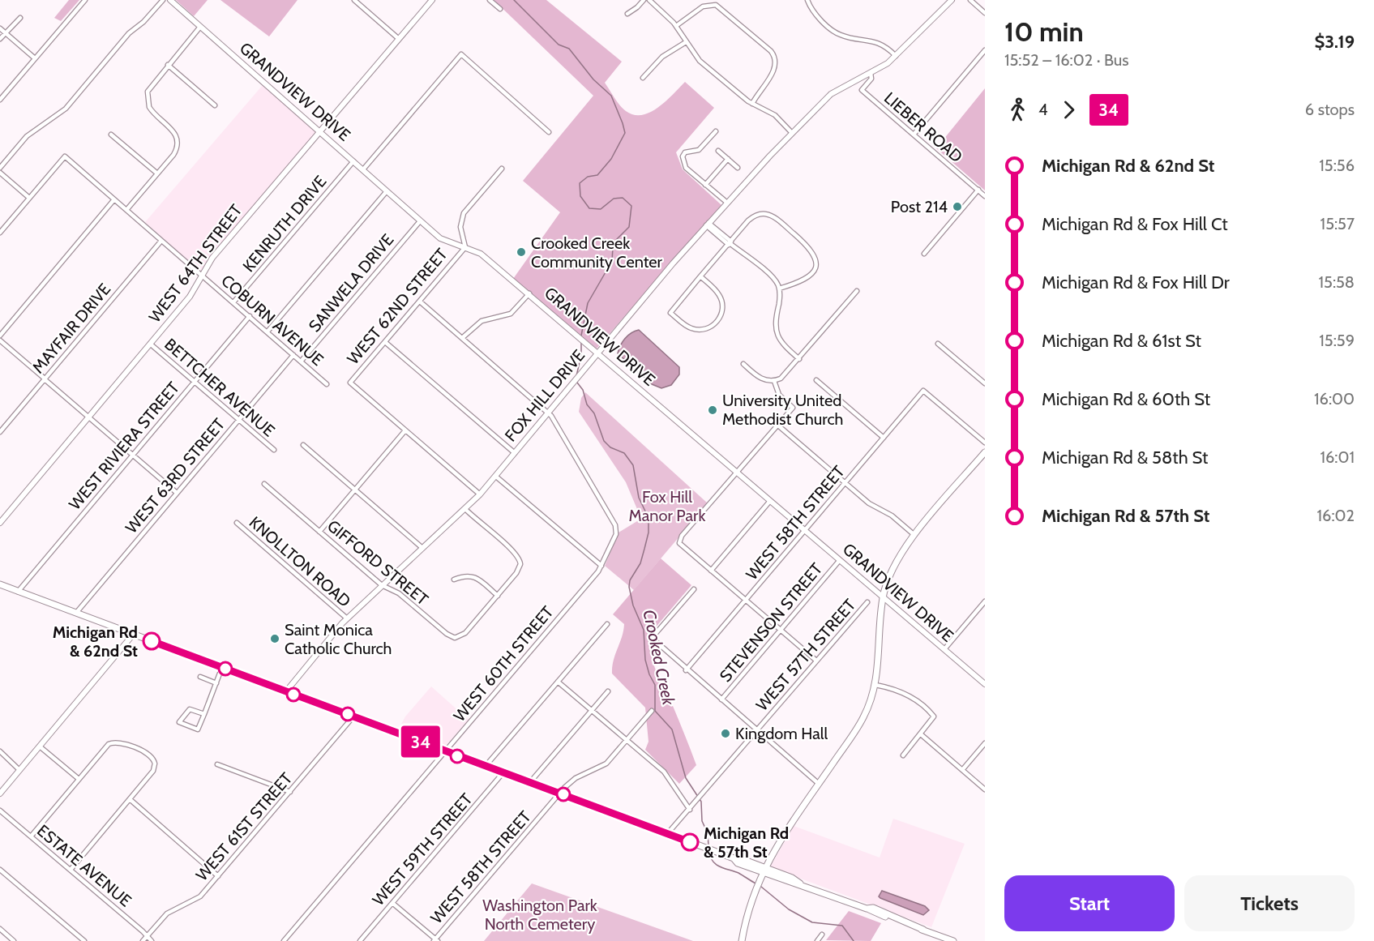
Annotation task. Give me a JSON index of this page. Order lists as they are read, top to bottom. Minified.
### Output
{"streets":{"street":["GRANDVIEW DRIVE","LIEBER ROAD","KENRUTH DRIVE","WEST 64TH STREET","SANWELA DRIVE","WEST 62ND STREET","COBURN AVENUE","MAYFAIR DRIVE","BETTCHER AVENUE","FOX HILL DRIVE","WEST RIVIERA STREET","WEST 63RD STREET","WEST 58TH STREET","KNOLLTON ROAD","GIFFORD STREET","STEVENSON STREET","WEST 57TH STREET","WEST 60TH STREET","WEST 61ST STREET","WEST 59TH STREET","ESTATE AVENUE"]},"crossings":[["GRANDVIEW DRIVE","KENRUTH DRIVE"],["GRANDVIEW DRIVE","WEST 64TH STREET"],["GRANDVIEW DRIVE","SANWELA DRIVE"],["GRANDVIEW DRIVE","WEST 62ND STREET"],["GRANDVIEW DRIVE","FOX HILL DRIVE"],["GRANDVIEW DRIVE","WEST 58TH STREET"],["GRANDVIEW DRIVE","STEVENSON STREET"],["LIEBER ROAD","FOX HILL DRIVE"],["KENRUTH DRIVE","COBURN AVENUE"],["WEST 64TH STREET","COBURN AVENUE"],["WEST 64TH STREET","BETTCHER AVENUE"],["SANWELA DRIVE","COBURN AVENUE"],["COBURN AVENUE","MAYFAIR DRIVE"],["COBURN AVENUE","WEST RIVIERA STREET"],["COBURN AVENUE","WEST 63RD STREET"],["BETTCHER AVENUE","WEST RIVIERA STREET"],["BETTCHER AVENUE","WEST 63RD STREET"],["FOX HILL DRIVE","KNOLLTON ROAD"],["FOX HILL DRIVE","GIFFORD STREET"],["FOX HILL DRIVE","WEST 60TH STREET"],["WEST 61ST STREET","ESTATE AVENUE"]],"water":["Crooked Creek"],"parks":["Fox Hill Manor Park","Washington Park North Cemetery"],"places":["Post 214","Crooked Creek Community Center","University United Methodist Church","Saint Monica Catholic Church","Michigan Rd & 62nd St","Kingdom Hall","Michigan Rd & 57th St"],"lines":["bus line 34"],"page":{"on_map":"34","heading":["10 min","15:52 – 16:02 · Bus","$3.19"],"legs":["4","34","6 stops"],"list":[{"name":"Michigan Rd & 62nd St","value":"15:56"},{"name":"Michigan Rd & Fox Hill Ct","value":"15:57"},{"name":"Michigan Rd & Fox Hill Dr","value":"15:58"},{"name":"Michigan Rd & 61st St","value":"15:59"},{"name":"Michigan Rd & 60th St","value":"16:00"},{"name":"Michigan Rd & 58th St","value":"16:01"},{"name":"Michigan Rd & 57th St","value":"16:02"}],"buttons":["Start","Tickets"]}}
